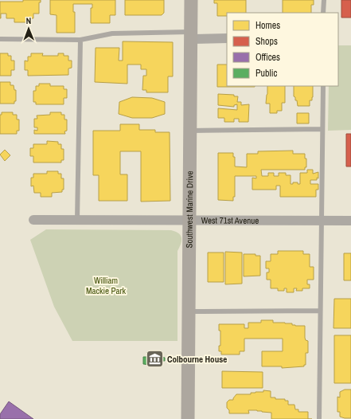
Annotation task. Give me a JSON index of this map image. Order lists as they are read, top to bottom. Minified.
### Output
{"streets":{"street":["Southwest Marine Drive","West 71st Avenue"]},"crossings":[["Southwest Marine Drive","West 71st Avenue"]],"parks":["William Mackie Park"],"places":{"museum":["Colbourne House"]},"legend":["Homes","Shops","Offices","Public"],"north":"top"}
